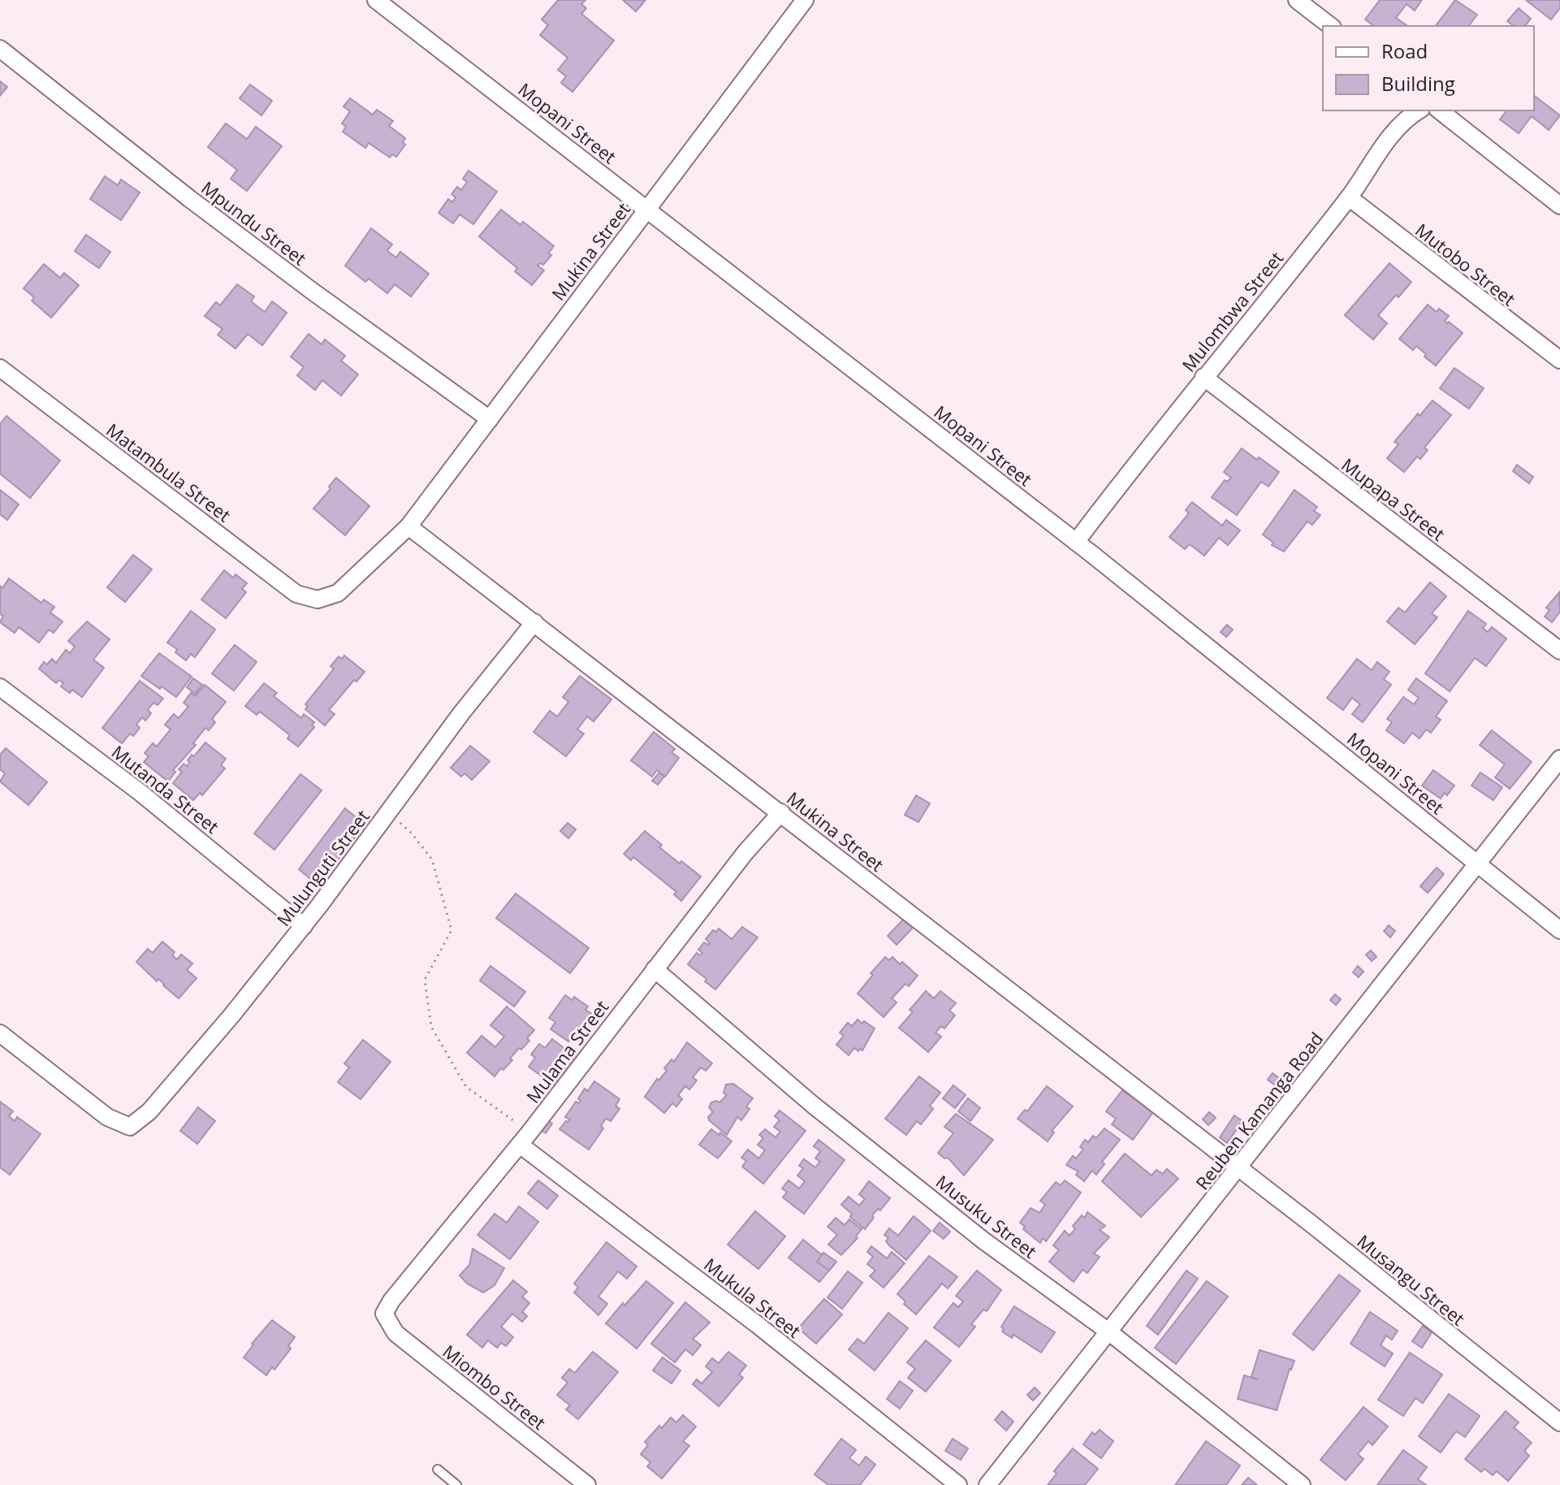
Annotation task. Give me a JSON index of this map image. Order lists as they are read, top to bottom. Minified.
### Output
{"streets":{"street":["Mopani Street","Mpundu Street","Mukina Street","Mutobo Street","Mulombwa Street","Matambula Street","Mupapa Street","Mutanda Street","Mulunguti Street","Mulama Street","Reuben Kamanga Road","Musuku Street","Musangu Street","Mukula Street","Miombo Street"]},"crossings":[["Mopani Street","Mukina Street"],["Mopani Street","Mulombwa Street"],["Mopani Street","Reuben Kamanga Road"],["Mpundu Street","Mukina Street"],["Mukina Street","Matambula Street"],["Mukina Street","Mulunguti Street"],["Mukina Street","Mulama Street"],["Mukina Street","Reuben Kamanga Road"],["Mukina Street","Musangu Street"],["Mutobo Street","Mulombwa Street"],["Mulombwa Street","Mupapa Street"],["Mutanda Street","Mulunguti Street"],["Mulama Street","Musuku Street"],["Mulama Street","Mukula Street"],["Mulama Street","Miombo Street"],["Reuben Kamanga Road","Musuku Street"],["Reuben Kamanga Road","Musangu Street"]],"legend":["Road","Building"]}
